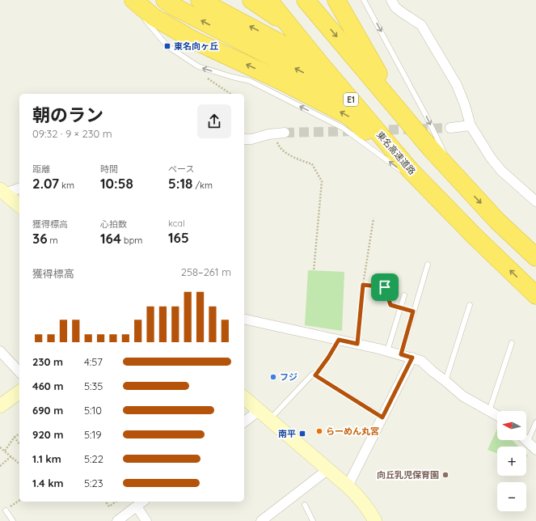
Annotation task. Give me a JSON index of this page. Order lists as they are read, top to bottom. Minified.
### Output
{"streets":{"highway":["E1","東名高速道路"]},"places":{"transit":["東名向ヶ丘","南平"],"other":["フジ","らーめん丸宮","向丘乳児保育園"]},"north":"left","page":{"heading":["朝のラン","09:32 · 9 × 230 m"],"stats":[["距離","2.07 km"],["時間","10:58"],["ペース","5:18 /km"],["獲得標高","36 m"],["心拍数","164 bpm"],["kcal","165"]],"chart":["獲得標高","258–261 m"],"list":[{"name":"230 m","note":"4:57"},{"name":"460 m","note":"5:35"},{"name":"690 m","note":"5:10"},{"name":"920 m","note":"5:19"},{"name":"1.1 km","note":"5:22"},{"name":"1.4 km","note":"5:23"}],"map_buttons":["+","−"]}}
